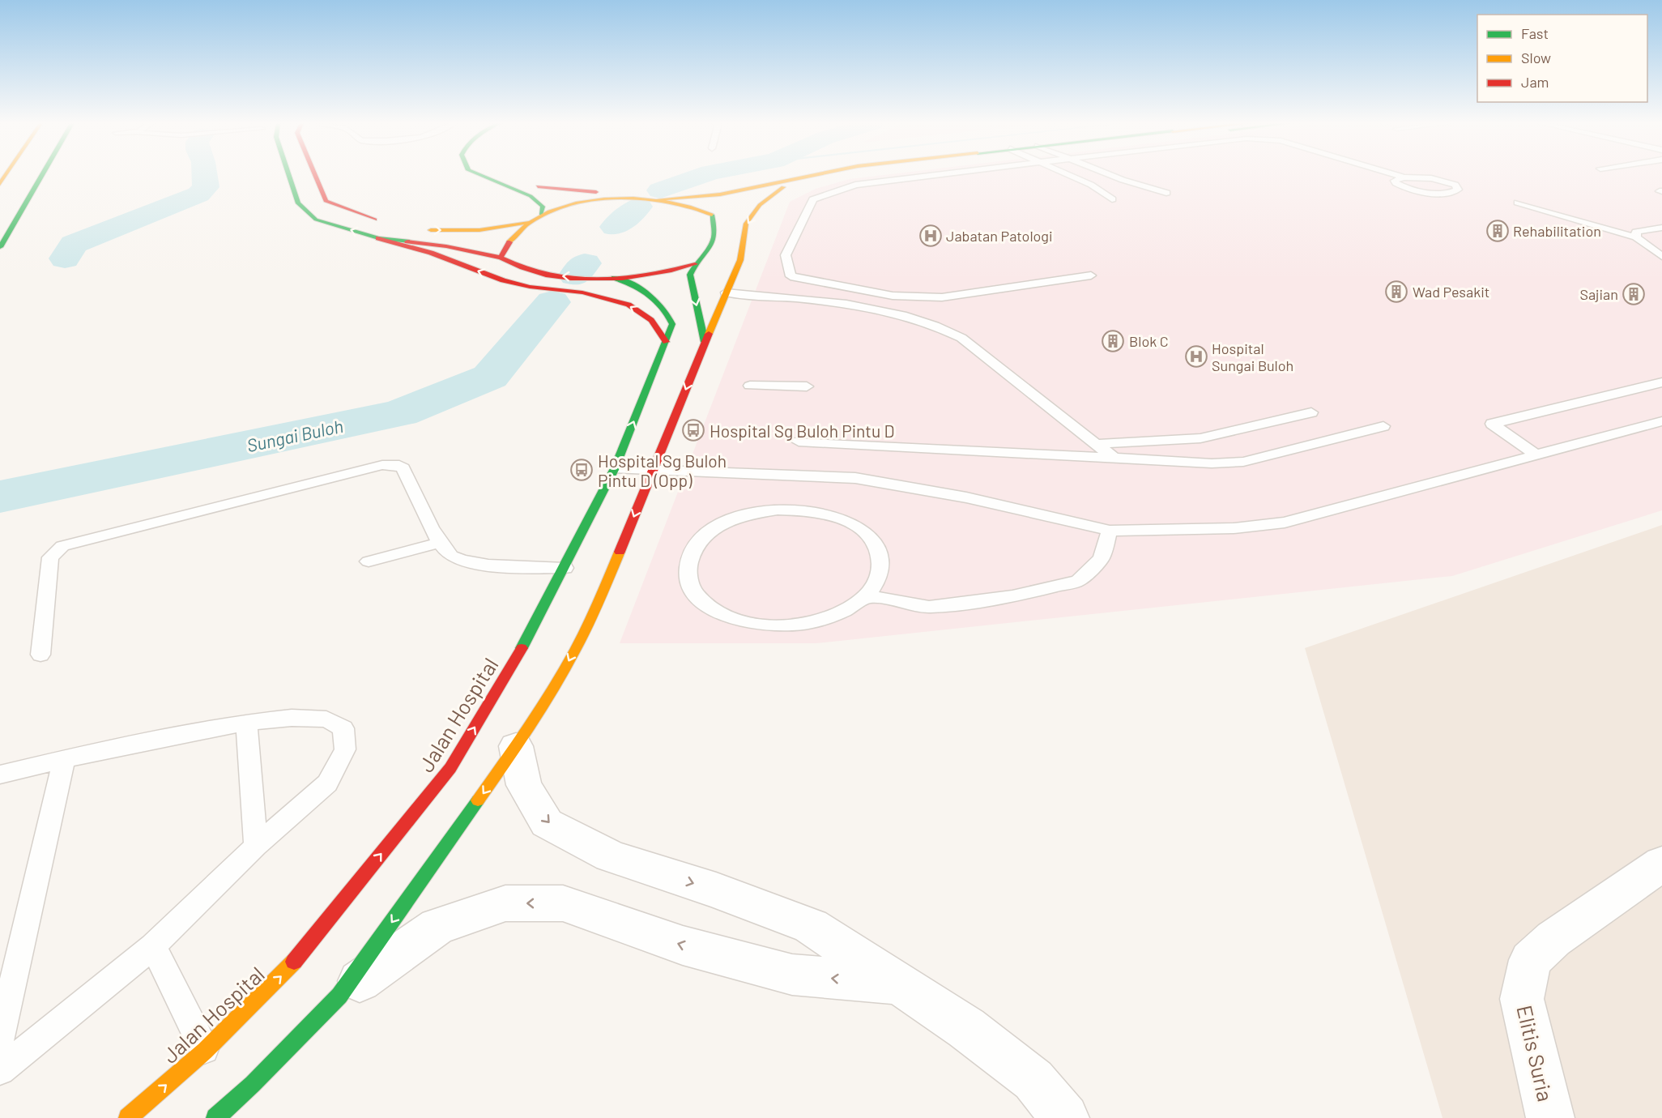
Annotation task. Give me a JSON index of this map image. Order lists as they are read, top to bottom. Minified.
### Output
{"streets":{"main road":["Jalan Hospital"],"street":["Elitis Suria"]},"water":["Sungai Buloh"],"places":{"building":["Rehabilitation","Wad Pesakit","Sajian","Blok C"],"hospital":["Jabatan Patologi","Hospital Sungai Buloh"],"bus stop":["Hospital Sg Buloh Pintu D","Hospital Sg Buloh Pintu D (Opp)"]},"legend":["Fast","Slow","Jam"]}
